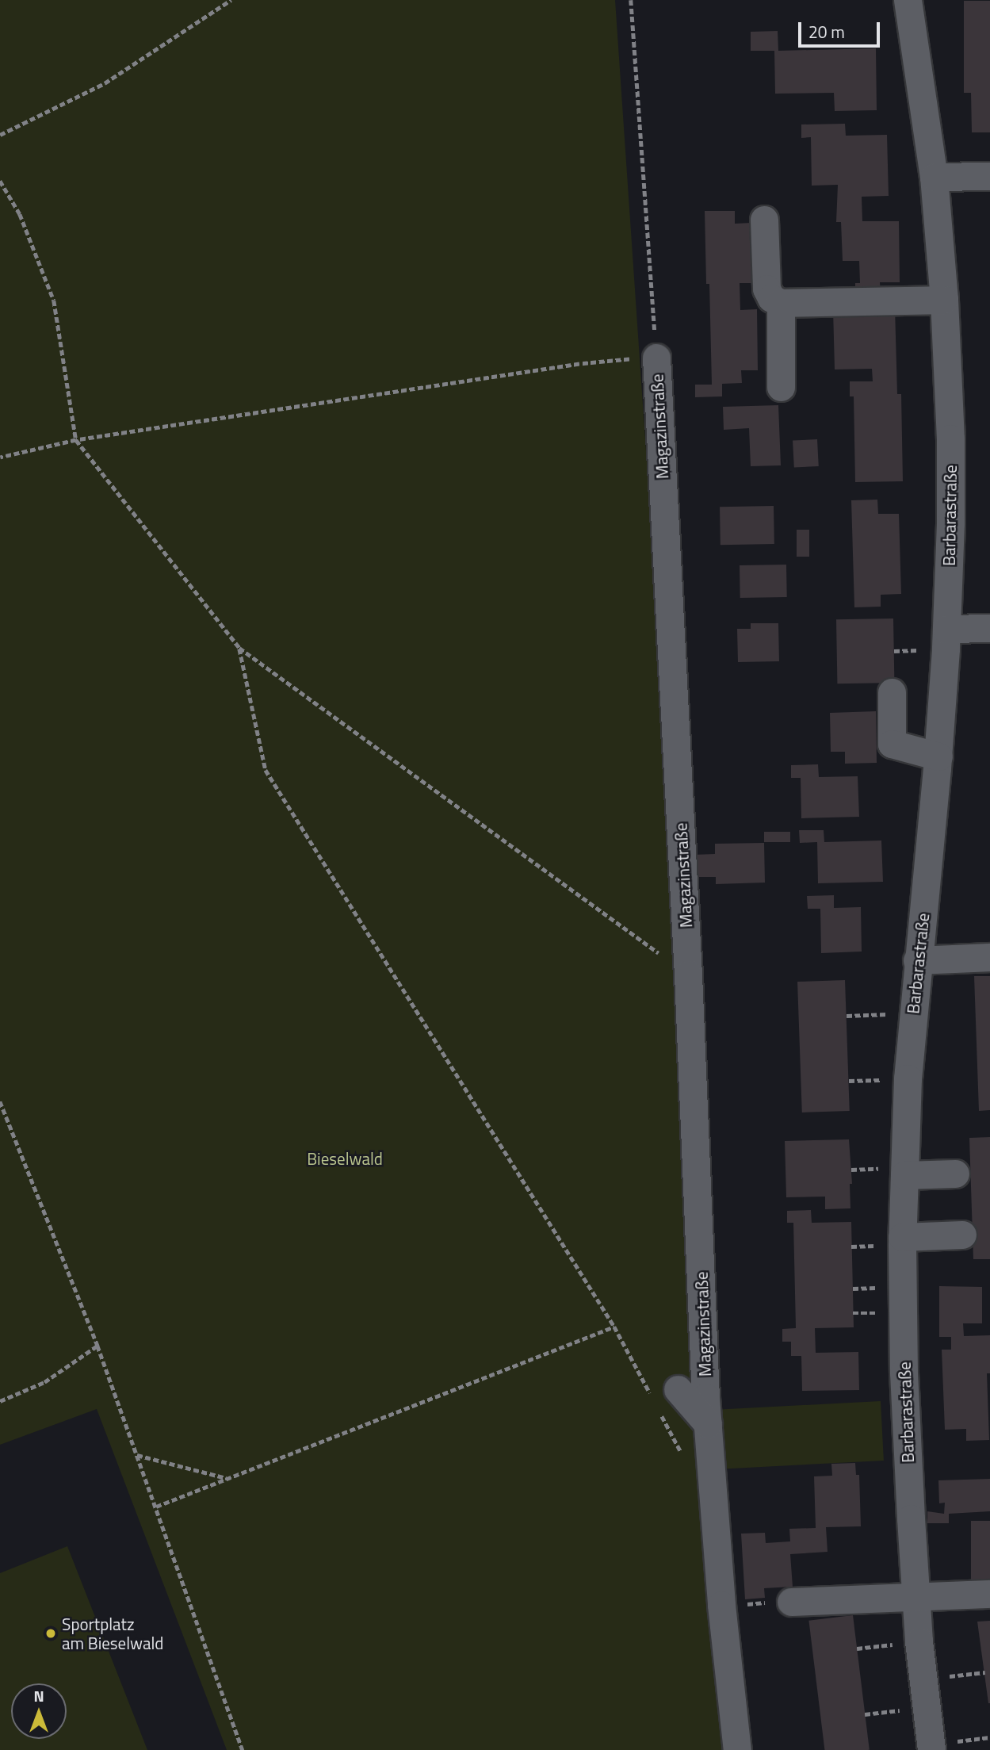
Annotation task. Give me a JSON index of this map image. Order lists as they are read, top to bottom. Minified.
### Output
{"streets":{"street":["Magazinstraße","Barbarastraße"]},"parks":["Bieselwald"],"places":["Sportplatz am Bieselwald"],"scale_bar":"20 m","north":"top"}
